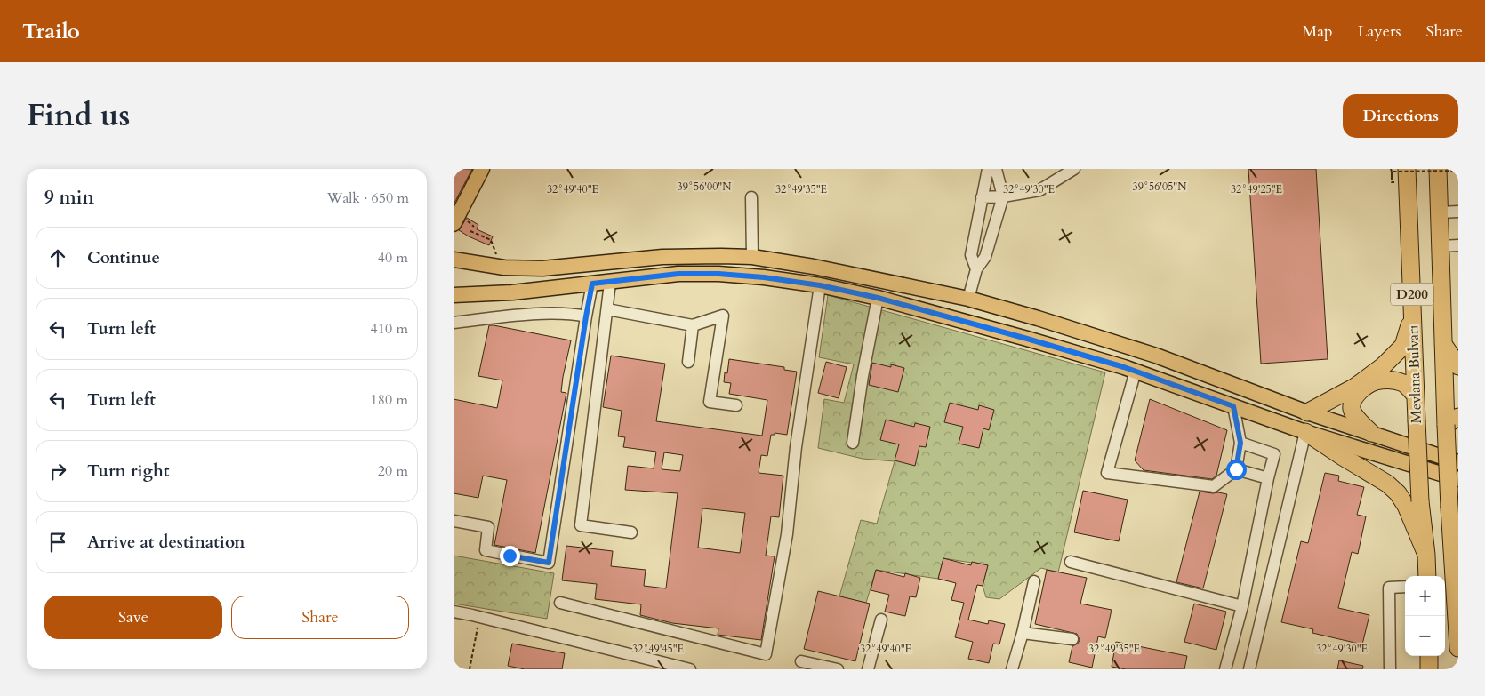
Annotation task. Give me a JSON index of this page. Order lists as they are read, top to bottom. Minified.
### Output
{"streets":{"highway":["D200","Mevlana Bulvarı"]},"page":{"header":"Trailo","nav":["Map","Layers","Share"],"title":"Find us","buttons":["Directions",["Save","Share"]],"heading":["9 min","Walk · 650 m"],"list":[["Continue","40 m"],["Turn left","410 m"],["Turn left","180 m"],["Turn right","20 m"],"Arrive at destination"],"map_buttons":["+","−"]},"coordinates":["39°56'05\"N","39°56'00\"N","32°49'40\"E","32°49'35\"E","32°49'30\"E","32°49'25\"E","32°49'45\"E"]}
